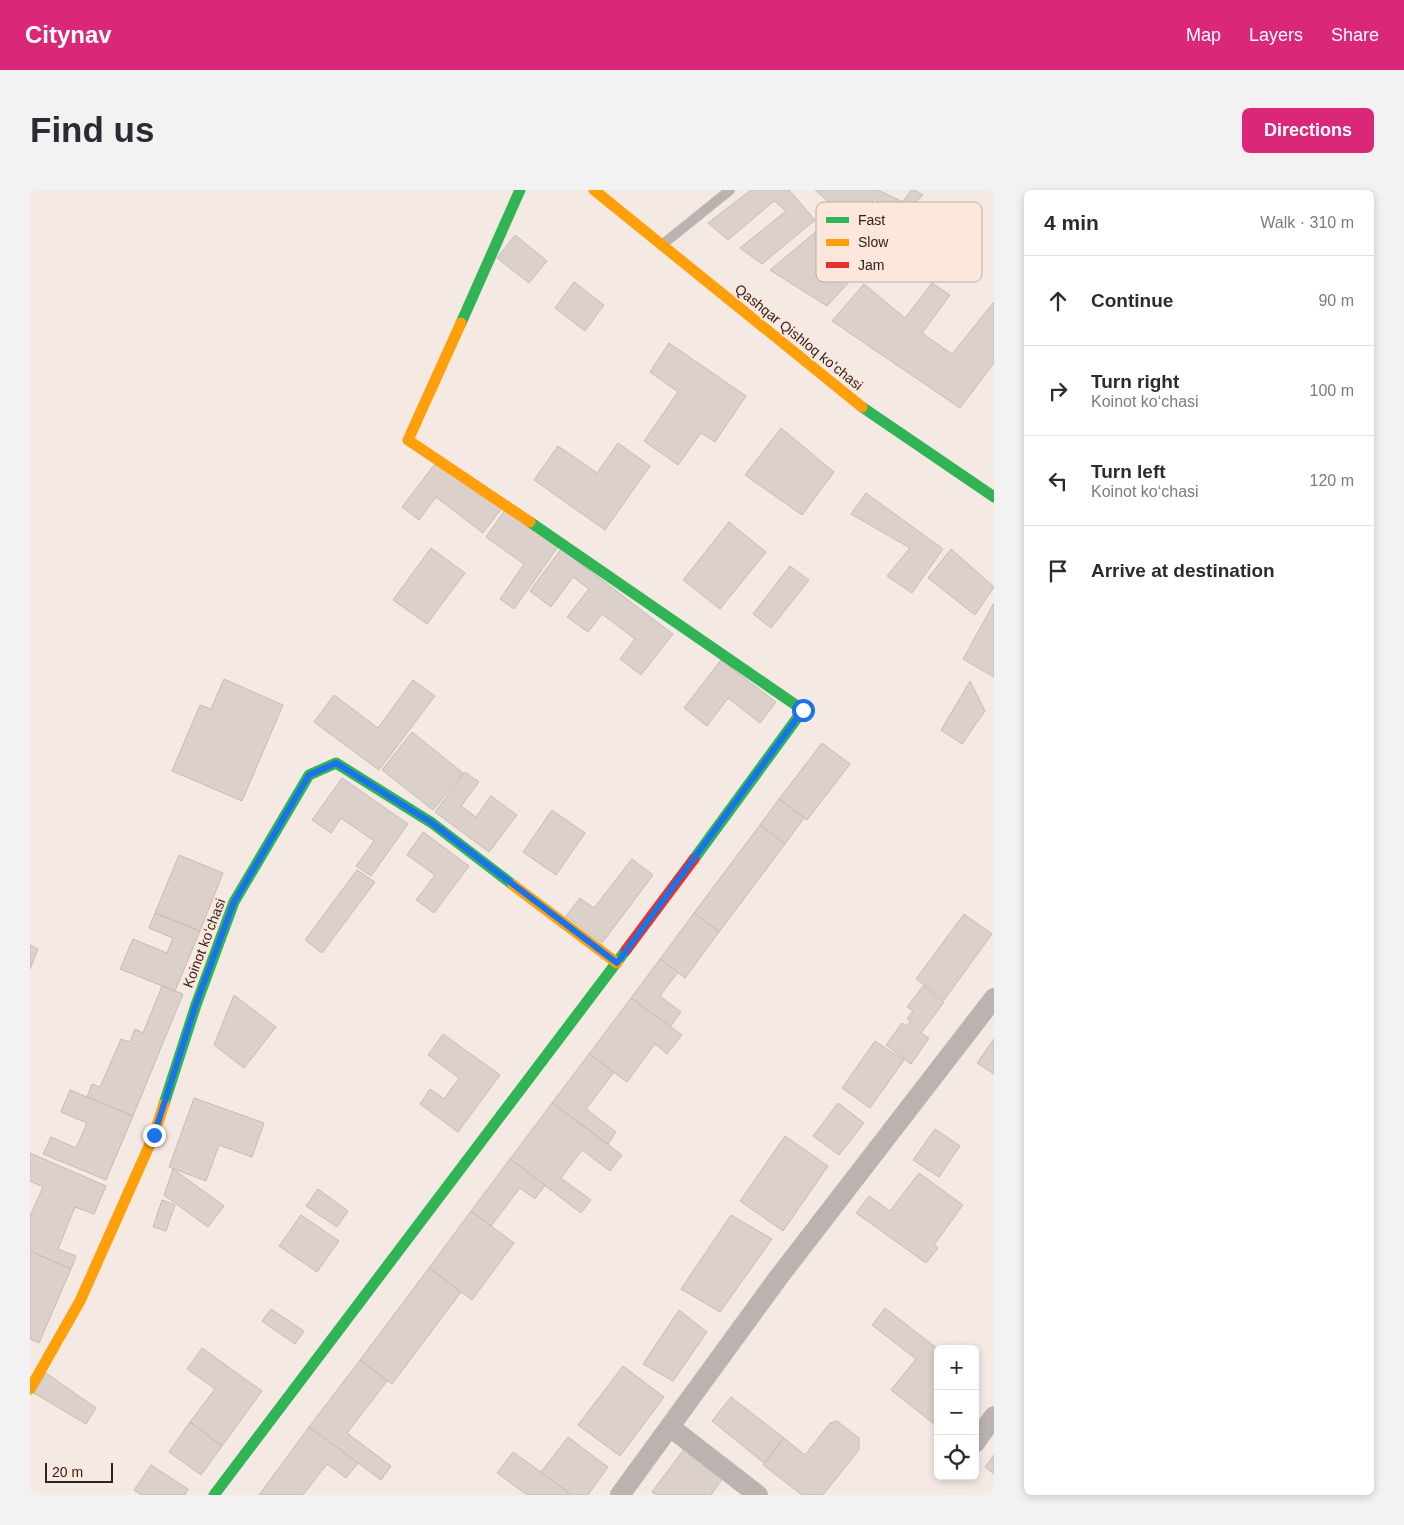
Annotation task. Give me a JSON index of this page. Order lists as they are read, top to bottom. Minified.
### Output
{"streets":{"street":["Qashqar Qishloq koʻchasi","Koinot koʻchasi"]},"legend":["Fast","Slow","Jam"],"scale_bar":"20 m","page":{"header":"Citynav","nav":["Map","Layers","Share"],"buttons":"Directions","title":"Find us","heading":["4 min","Walk · 310 m"],"list":[["Continue","90 m"],["Turn right","Koinot koʻchasi","100 m"],["Turn left","Koinot koʻchasi","120 m"],"Arrive at destination"],"map_buttons":["+","−"],"scale":"20 m"}}
